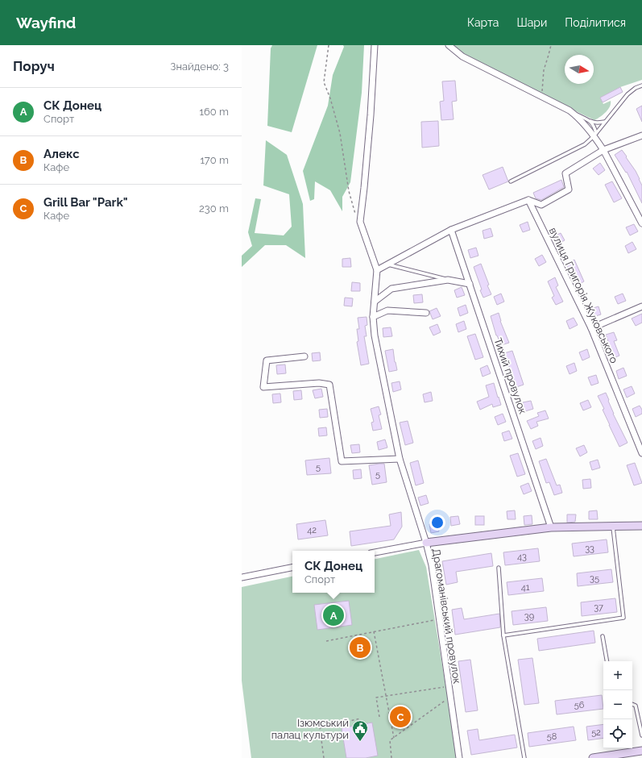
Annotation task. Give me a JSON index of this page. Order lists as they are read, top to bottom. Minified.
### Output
{"streets":{"street":["вулиця Григорія Жуковського","Тихий провулок","Драгоманівський провулок"]},"places":{"public building":["Ізюмський палац культури"]},"house_numbers":["5","5","42","33","43","35","41","37","39","56","52","58"],"north":"right","page":{"header":"Wayfind","nav":["Карта","Шари","Поділитися"],"heading":["Поруч","Знайдено: 3"],"list":[{"mark":"A","name":"СК Донец","note":"Спорт","value":"160 m"},{"mark":"B","name":"Алекс","note":"Кафе","value":"170 m"},{"mark":"C","name":"Grill Bar \"Park\"","note":"Кафе","value":"230 m"}],"popup":["СК Донец","Спорт"],"pins":["A","B","C"],"map_buttons":["+","−"]}}
